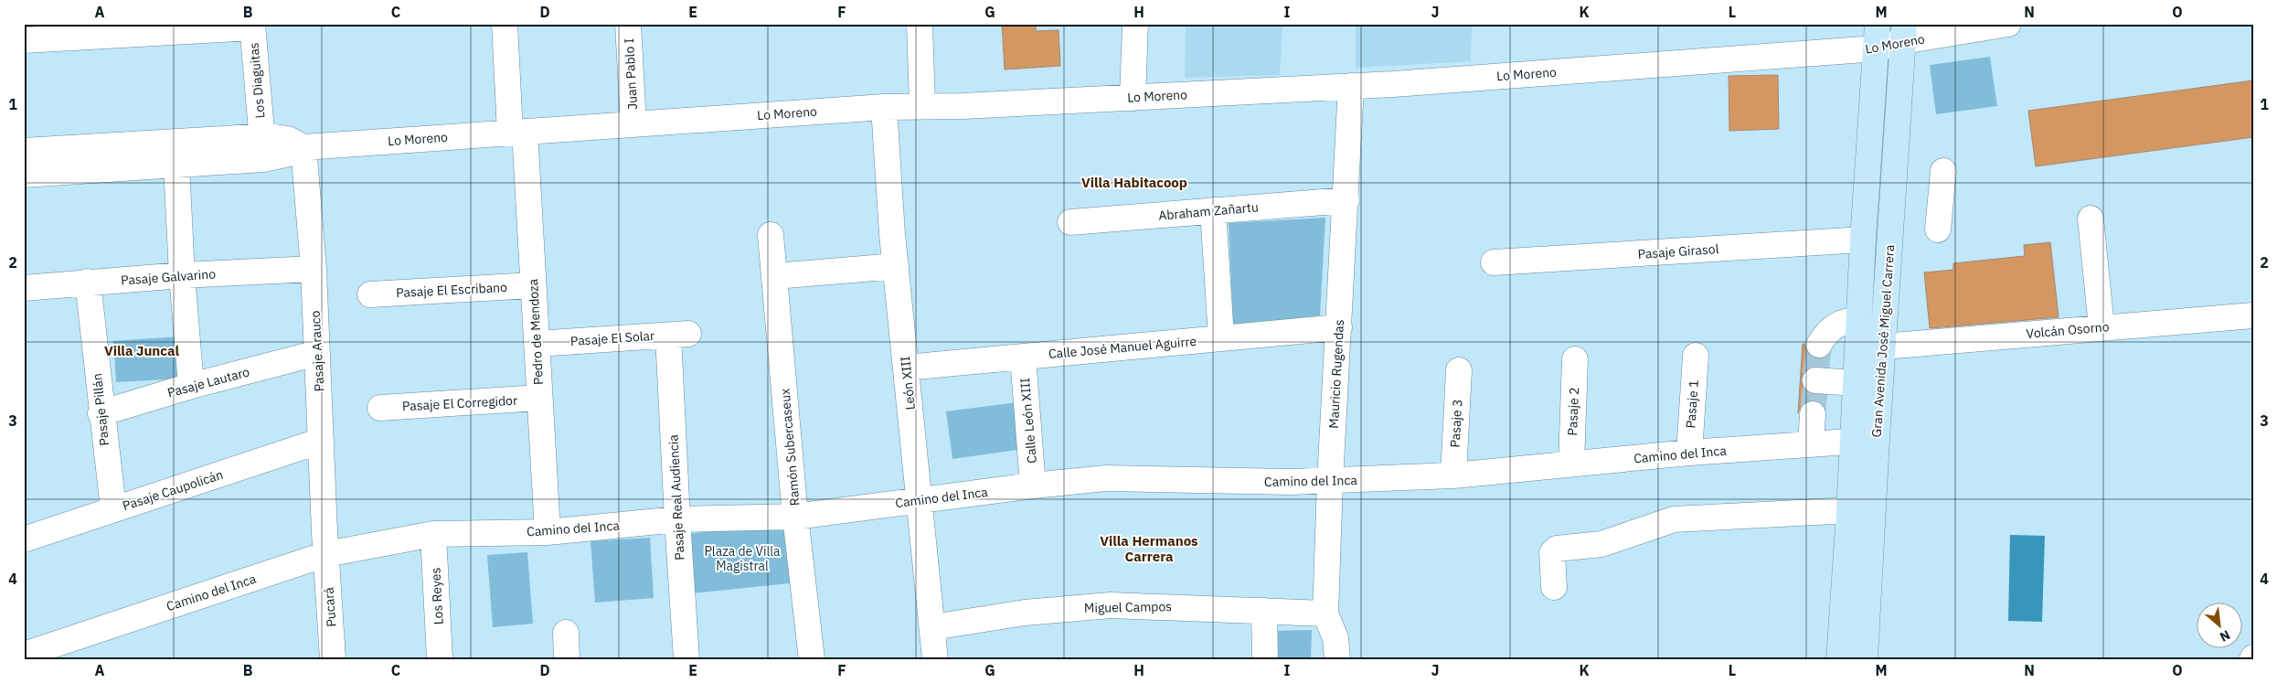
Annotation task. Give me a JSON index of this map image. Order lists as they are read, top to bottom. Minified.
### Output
{"streets":{"main road":["Gran Avenida José Miguel Carrera"],"street":["Lo Moreno","Juan Pablo I","Los Diaguitas","Abraham Zañartu","Pasaje Girasol","Pasaje Galvarino","Pasaje El Escribano","Volcán Osorno","Pedro de Mendoza","Pasaje El Solar","Calle José Manuel Aguirre","Pasaje Arauco","Mauricio Rugendas","Pasaje Lautaro","León XIII","Pasaje El Corregidor","Pasaje 1","Pasaje Pillán","Pasaje 2","Calle León XIII","Pasaje 3","Ramón Subercaseux","Camino del Inca","Pasaje Caupolicán","Pasaje Real Audiencia","Los Reyes","Pucará","Miguel Campos"]},"crossings":[["Lo Moreno","Juan Pablo I"],["Lo Moreno","Los Diaguitas"],["Lo Moreno","Pedro de Mendoza"],["Lo Moreno","Gran Avenida José Miguel Carrera"],["Lo Moreno","Pasaje Arauco"],["Lo Moreno","Mauricio Rugendas"],["Lo Moreno","León XIII"],["Abraham Zañartu","Mauricio Rugendas"],["Pasaje Girasol","Gran Avenida José Miguel Carrera"],["Pasaje Galvarino","Pasaje Arauco"],["Pasaje Galvarino","Pasaje Pillán"],["Pasaje El Escribano","Pedro de Mendoza"],["Volcán Osorno","Gran Avenida José Miguel Carrera"],["Pedro de Mendoza","Pasaje El Solar"],["Pedro de Mendoza","Pasaje El Corregidor"],["Pedro de Mendoza","Camino del Inca"],["Pasaje El Solar","Pasaje Real Audiencia"],["Gran Avenida José Miguel Carrera","Camino del Inca"],["Calle José Manuel Aguirre","Mauricio Rugendas"],["Calle José Manuel Aguirre","León XIII"],["Calle José Manuel Aguirre","Calle León XIII"],["Pasaje Arauco","Pasaje Lautaro"],["Pasaje Arauco","Camino del Inca"],["Pasaje Arauco","Pasaje Caupolicán"],["Pasaje Arauco","Pucará"],["Mauricio Rugendas","Camino del Inca"],["Mauricio Rugendas","Miguel Campos"],["Pasaje Lautaro","Pasaje Pillán"],["León XIII","Camino del Inca"],["León XIII","Miguel Campos"],["Pasaje 1","Camino del Inca"],["Pasaje Pillán","Pasaje Caupolicán"],["Pasaje 2","Camino del Inca"],["Calle León XIII","Camino del Inca"],["Pasaje 3","Camino del Inca"],["Ramón Subercaseux","Camino del Inca"],["Camino del Inca","Pasaje Real Audiencia"],["Camino del Inca","Los Reyes"],["Camino del Inca","Pucará"]],"districts":["Villa Habitacoop","Villa Juncal","Villa Hermanos Carrera"],"parks":["Plaza de Villa Magistral"],"north":"bottom right","grid":{"columns":["A","B","C","D","E","F","G","H","I","J","K","L","M","N","O"],"rows":["1","2","3","4"]}}
